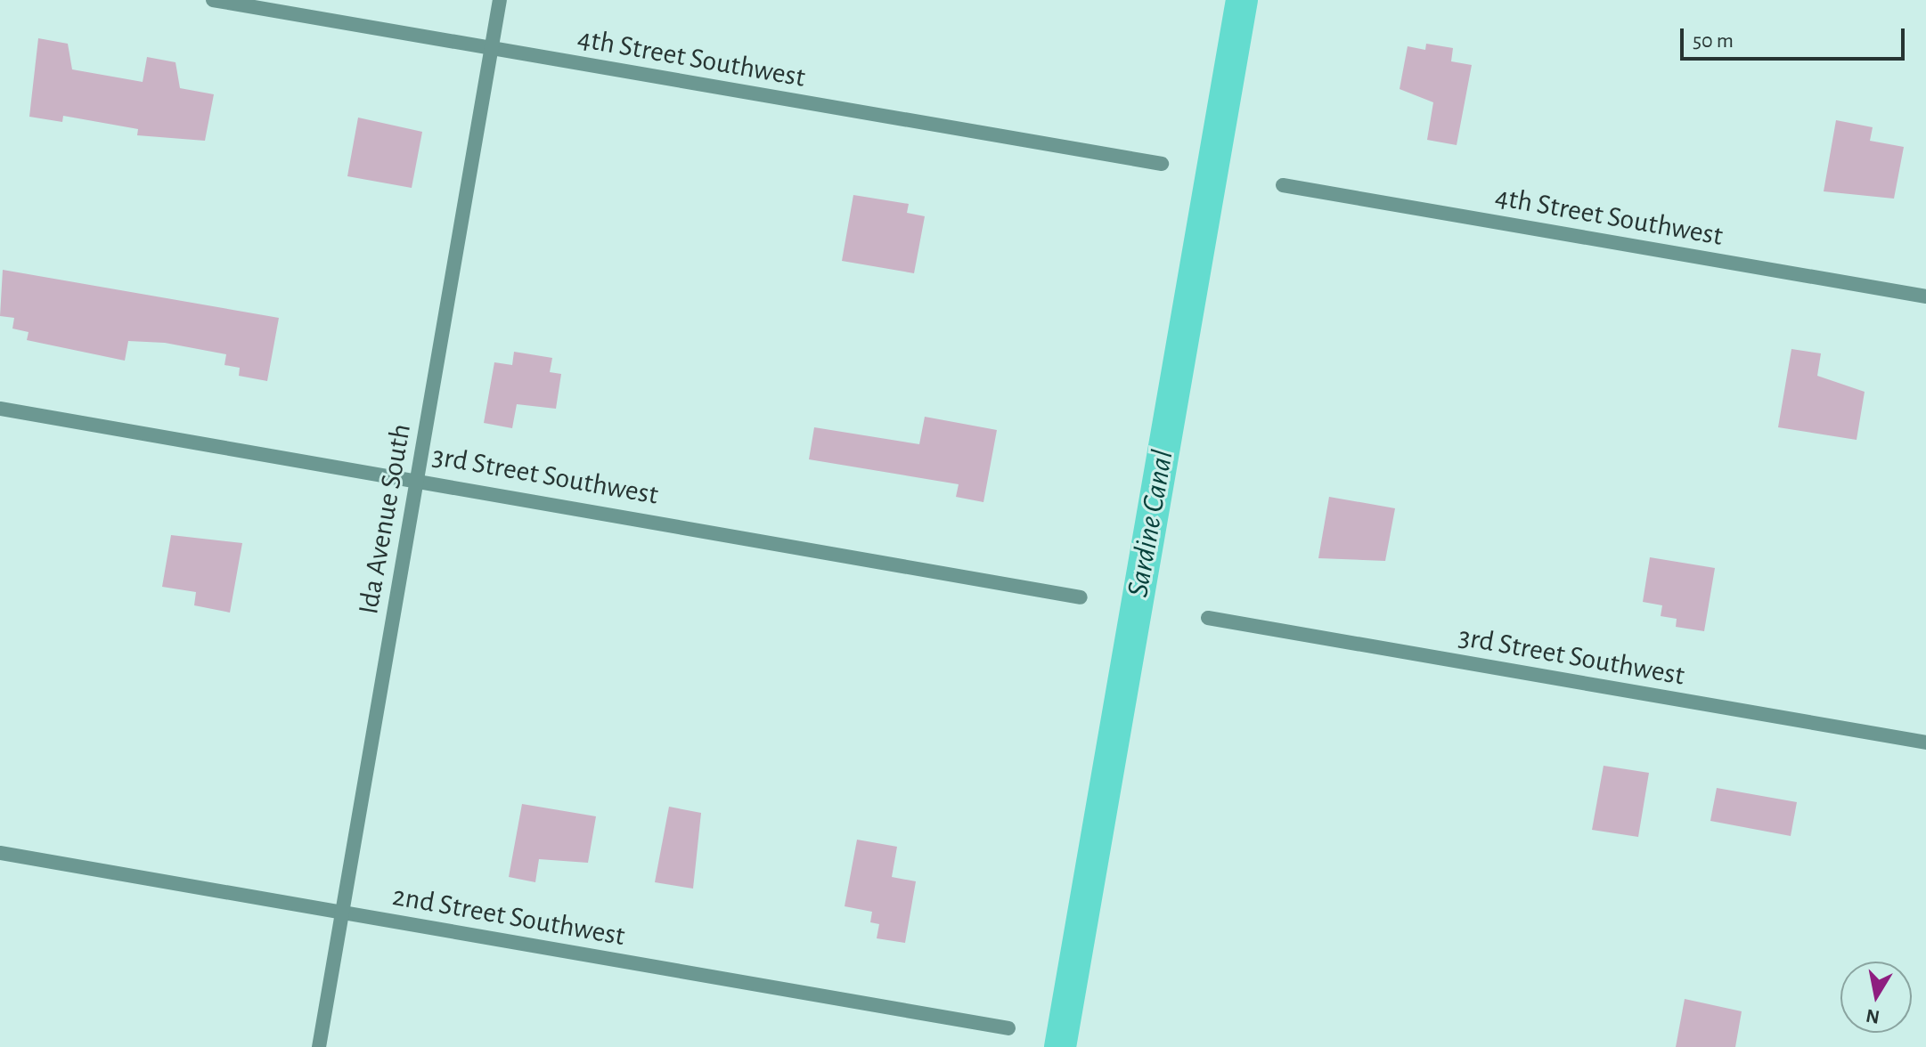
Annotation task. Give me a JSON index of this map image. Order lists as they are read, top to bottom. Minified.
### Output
{"streets":{"street":["4th Street Southwest","3rd Street Southwest","Ida Avenue South","2nd Street Southwest"]},"crossings":[["4th Street Southwest","Ida Avenue South"],["3rd Street Southwest","Ida Avenue South"],["Ida Avenue South","2nd Street Southwest"]],"water":["Sardine Canal"],"scale_bar":"50 m","north":"bottom"}
